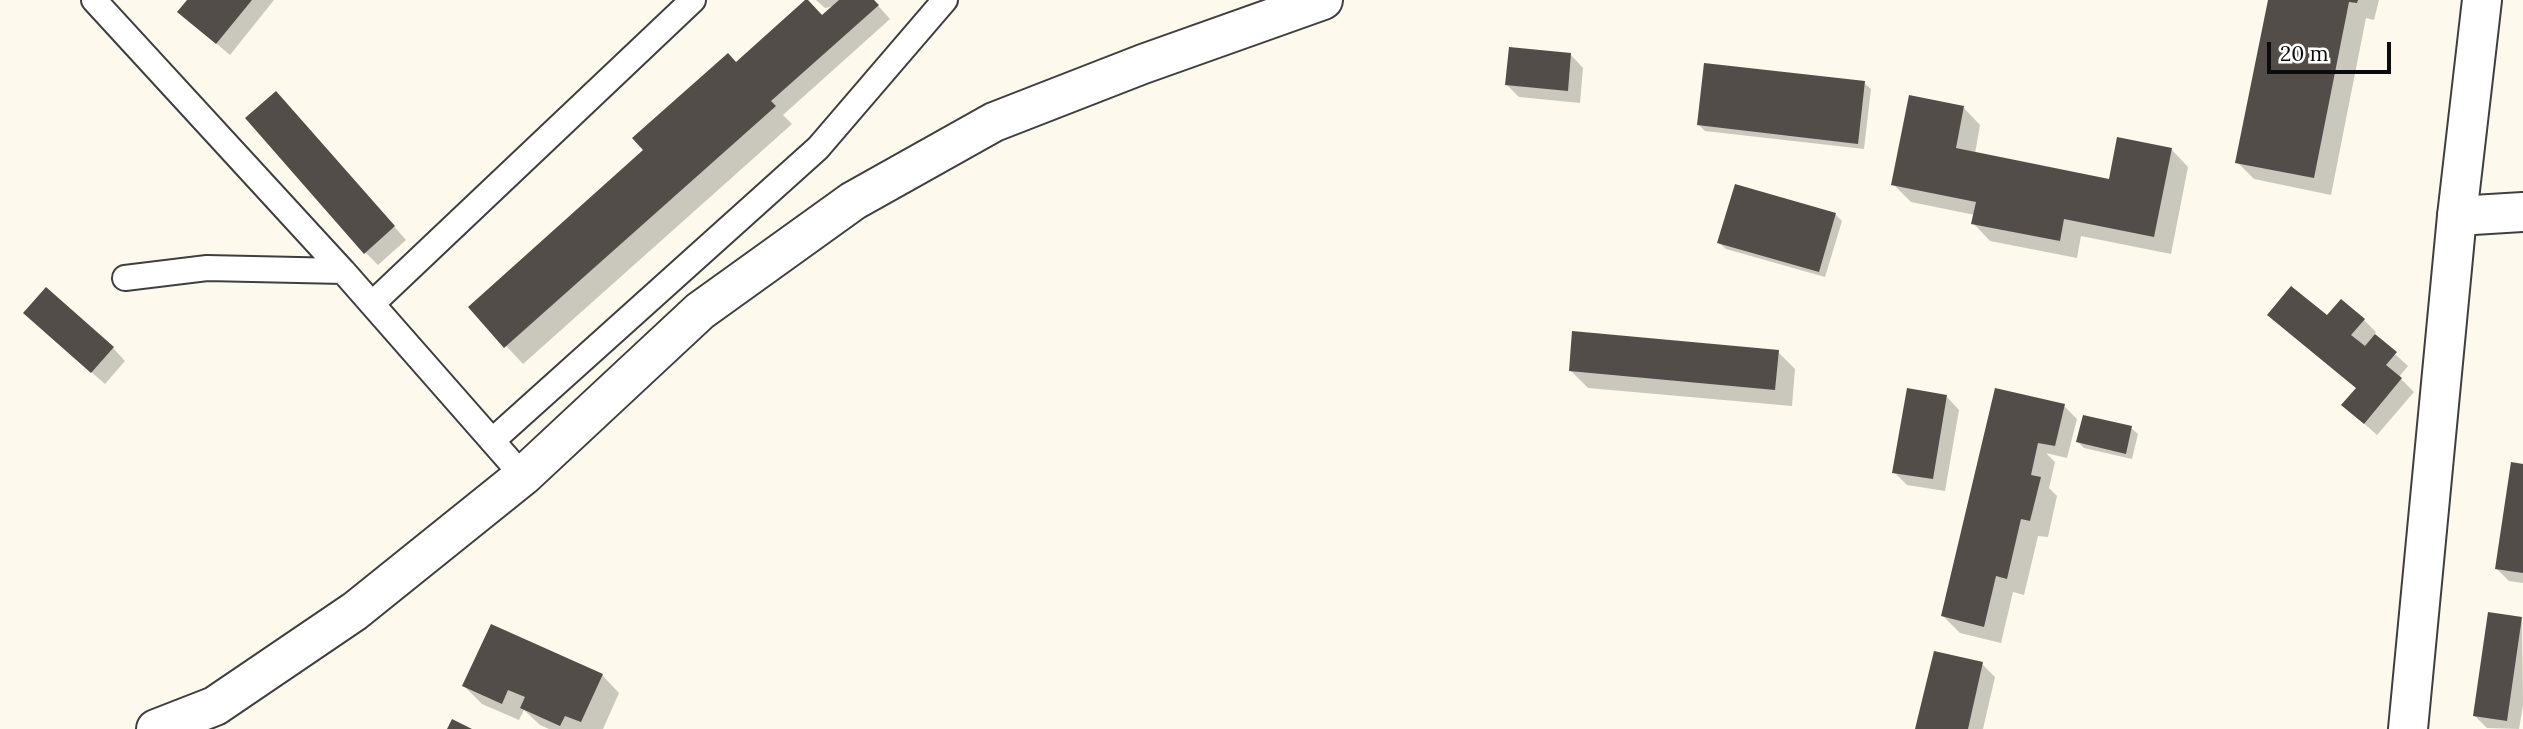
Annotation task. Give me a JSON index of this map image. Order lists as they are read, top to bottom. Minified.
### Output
{"scale_bar":"20 m"}
